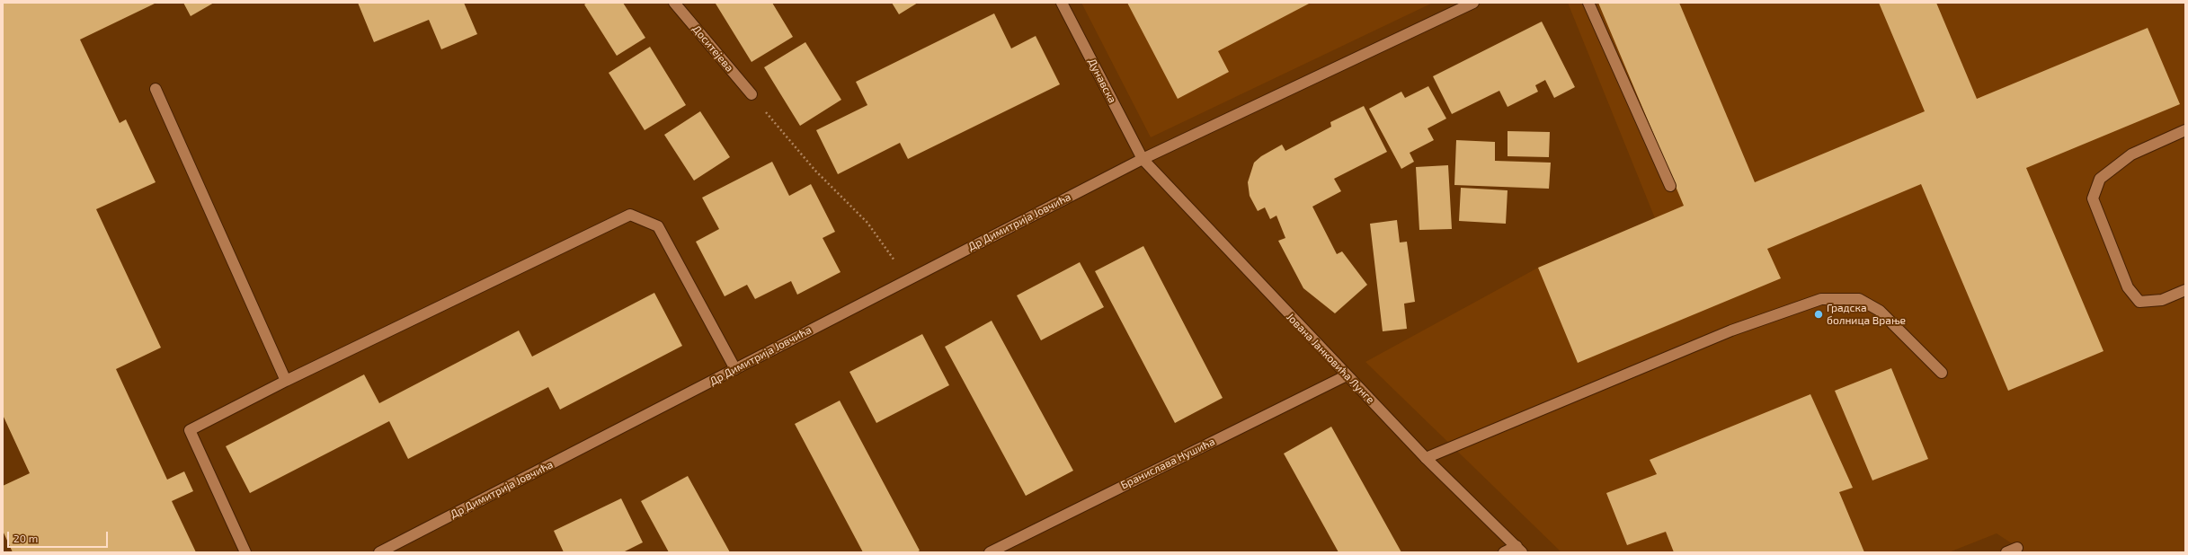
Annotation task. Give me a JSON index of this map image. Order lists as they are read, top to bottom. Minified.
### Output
{"streets":{"street":["Доситејева","Дунавска","Др Димитрија Јовчића","Јована Јанковића Лунге","Бранислава Нушића"]},"crossings":[["Дунавска","Др Димитрија Јовчића"],["Дунавска","Јована Јанковића Лунге"],["Др Димитрија Јовчића","Јована Јанковића Лунге"],["Јована Јанковића Лунге","Бранислава Нушића"]],"places":["Градска болница Врање"],"scale_bar":"20 m"}
